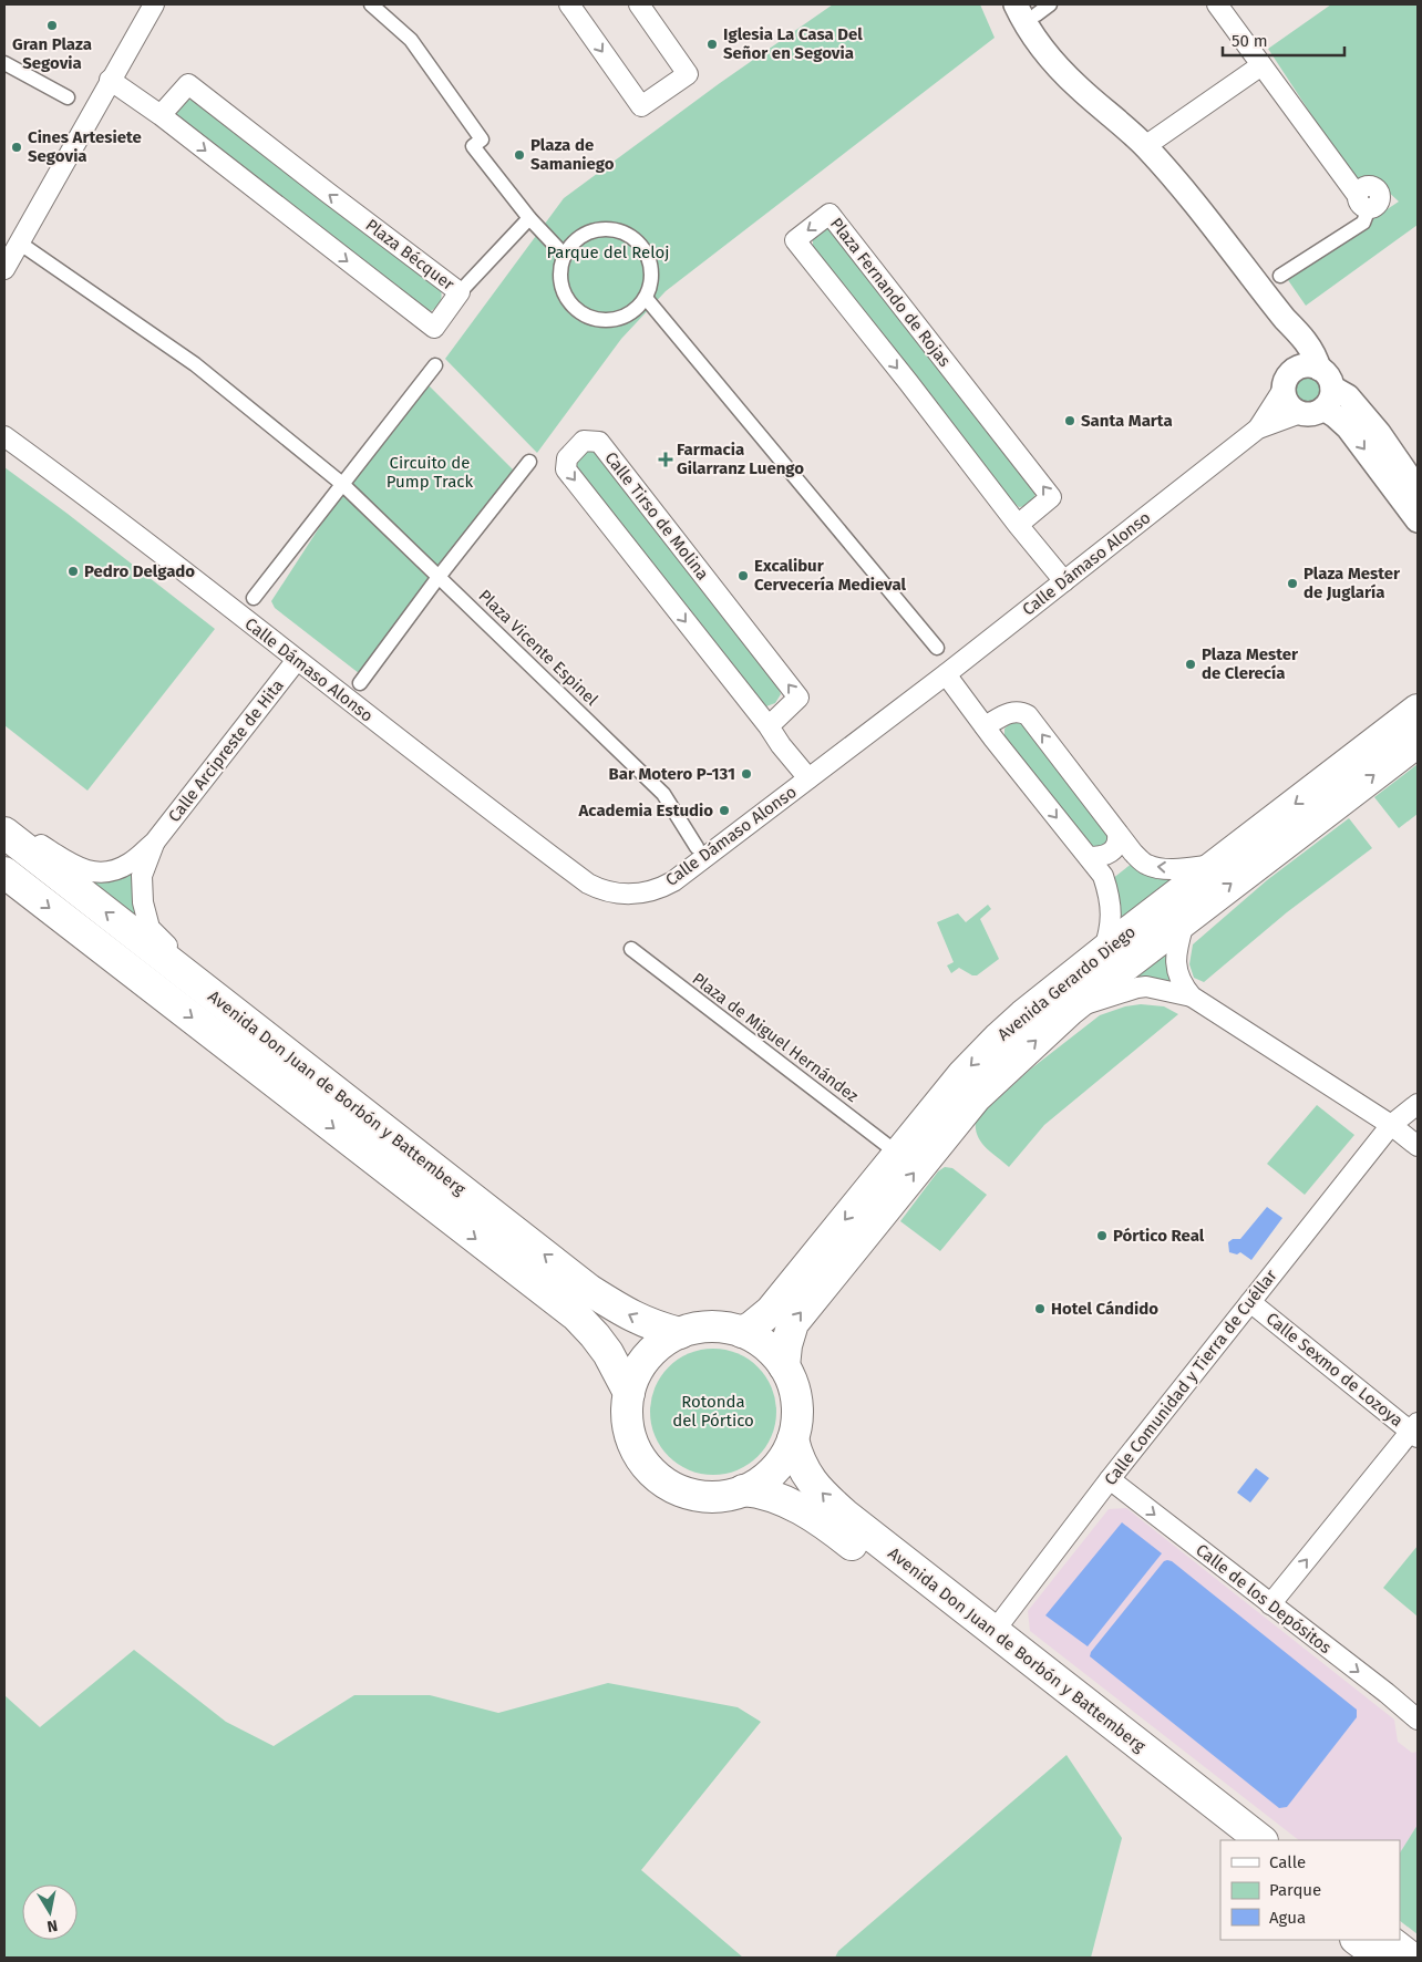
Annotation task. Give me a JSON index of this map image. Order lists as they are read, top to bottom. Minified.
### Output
{"streets":{"main road":["Avenida Gerardo Diego","Avenida Don Juan de Borbón y Battemberg"],"street":["Plaza Bécquer","Plaza Fernando de Rojas","Calle Tirso de Molina","Calle Dámaso Alonso","Plaza Vicente Espinel","Calle Arcipreste de Hita","Plaza de Miguel Hernández","Calle Sexmo de Lozoya","Calle Comunidad y Tierra de Cuéllar","Calle de los Depósitos"]},"crossings":[["Plaza Fernando de Rojas","Calle Dámaso Alonso"],["Calle Tirso de Molina","Calle Dámaso Alonso"],["Calle Dámaso Alonso","Calle Arcipreste de Hita"],["Calle Arcipreste de Hita","Avenida Don Juan de Borbón y Battemberg"],["Avenida Gerardo Diego","Plaza de Miguel Hernández"],["Avenida Gerardo Diego","Avenida Don Juan de Borbón y Battemberg"],["Avenida Don Juan de Borbón y Battemberg","Calle Comunidad y Tierra de Cuéllar"],["Calle Sexmo de Lozoya","Calle Comunidad y Tierra de Cuéllar"],["Calle Comunidad y Tierra de Cuéllar","Calle de los Depósitos"]],"one_way":["Calle de los Depósitos"],"parks":["Parque del Reloj","Circuito de Pump Track","Rotonda del Pórtico"],"places":{"other":["Gran Plaza Segovia","Iglesia La Casa Del Señor en Segovia","Cines Artesiete Segovia","Plaza de Samaniego","Santa Marta","Pedro Delgado","Excalibur Cervecería Medieval","Plaza Mester de Juglaría","Plaza Mester de Clerecía","Bar Motero P-131","Academia Estudio","Pórtico Real","Hotel Cándido"],"health":["Farmacia Gilarranz Luengo"]},"legend":["Calle","Parque","Agua"],"scale_bar":"50 m","north":"bottom"}
